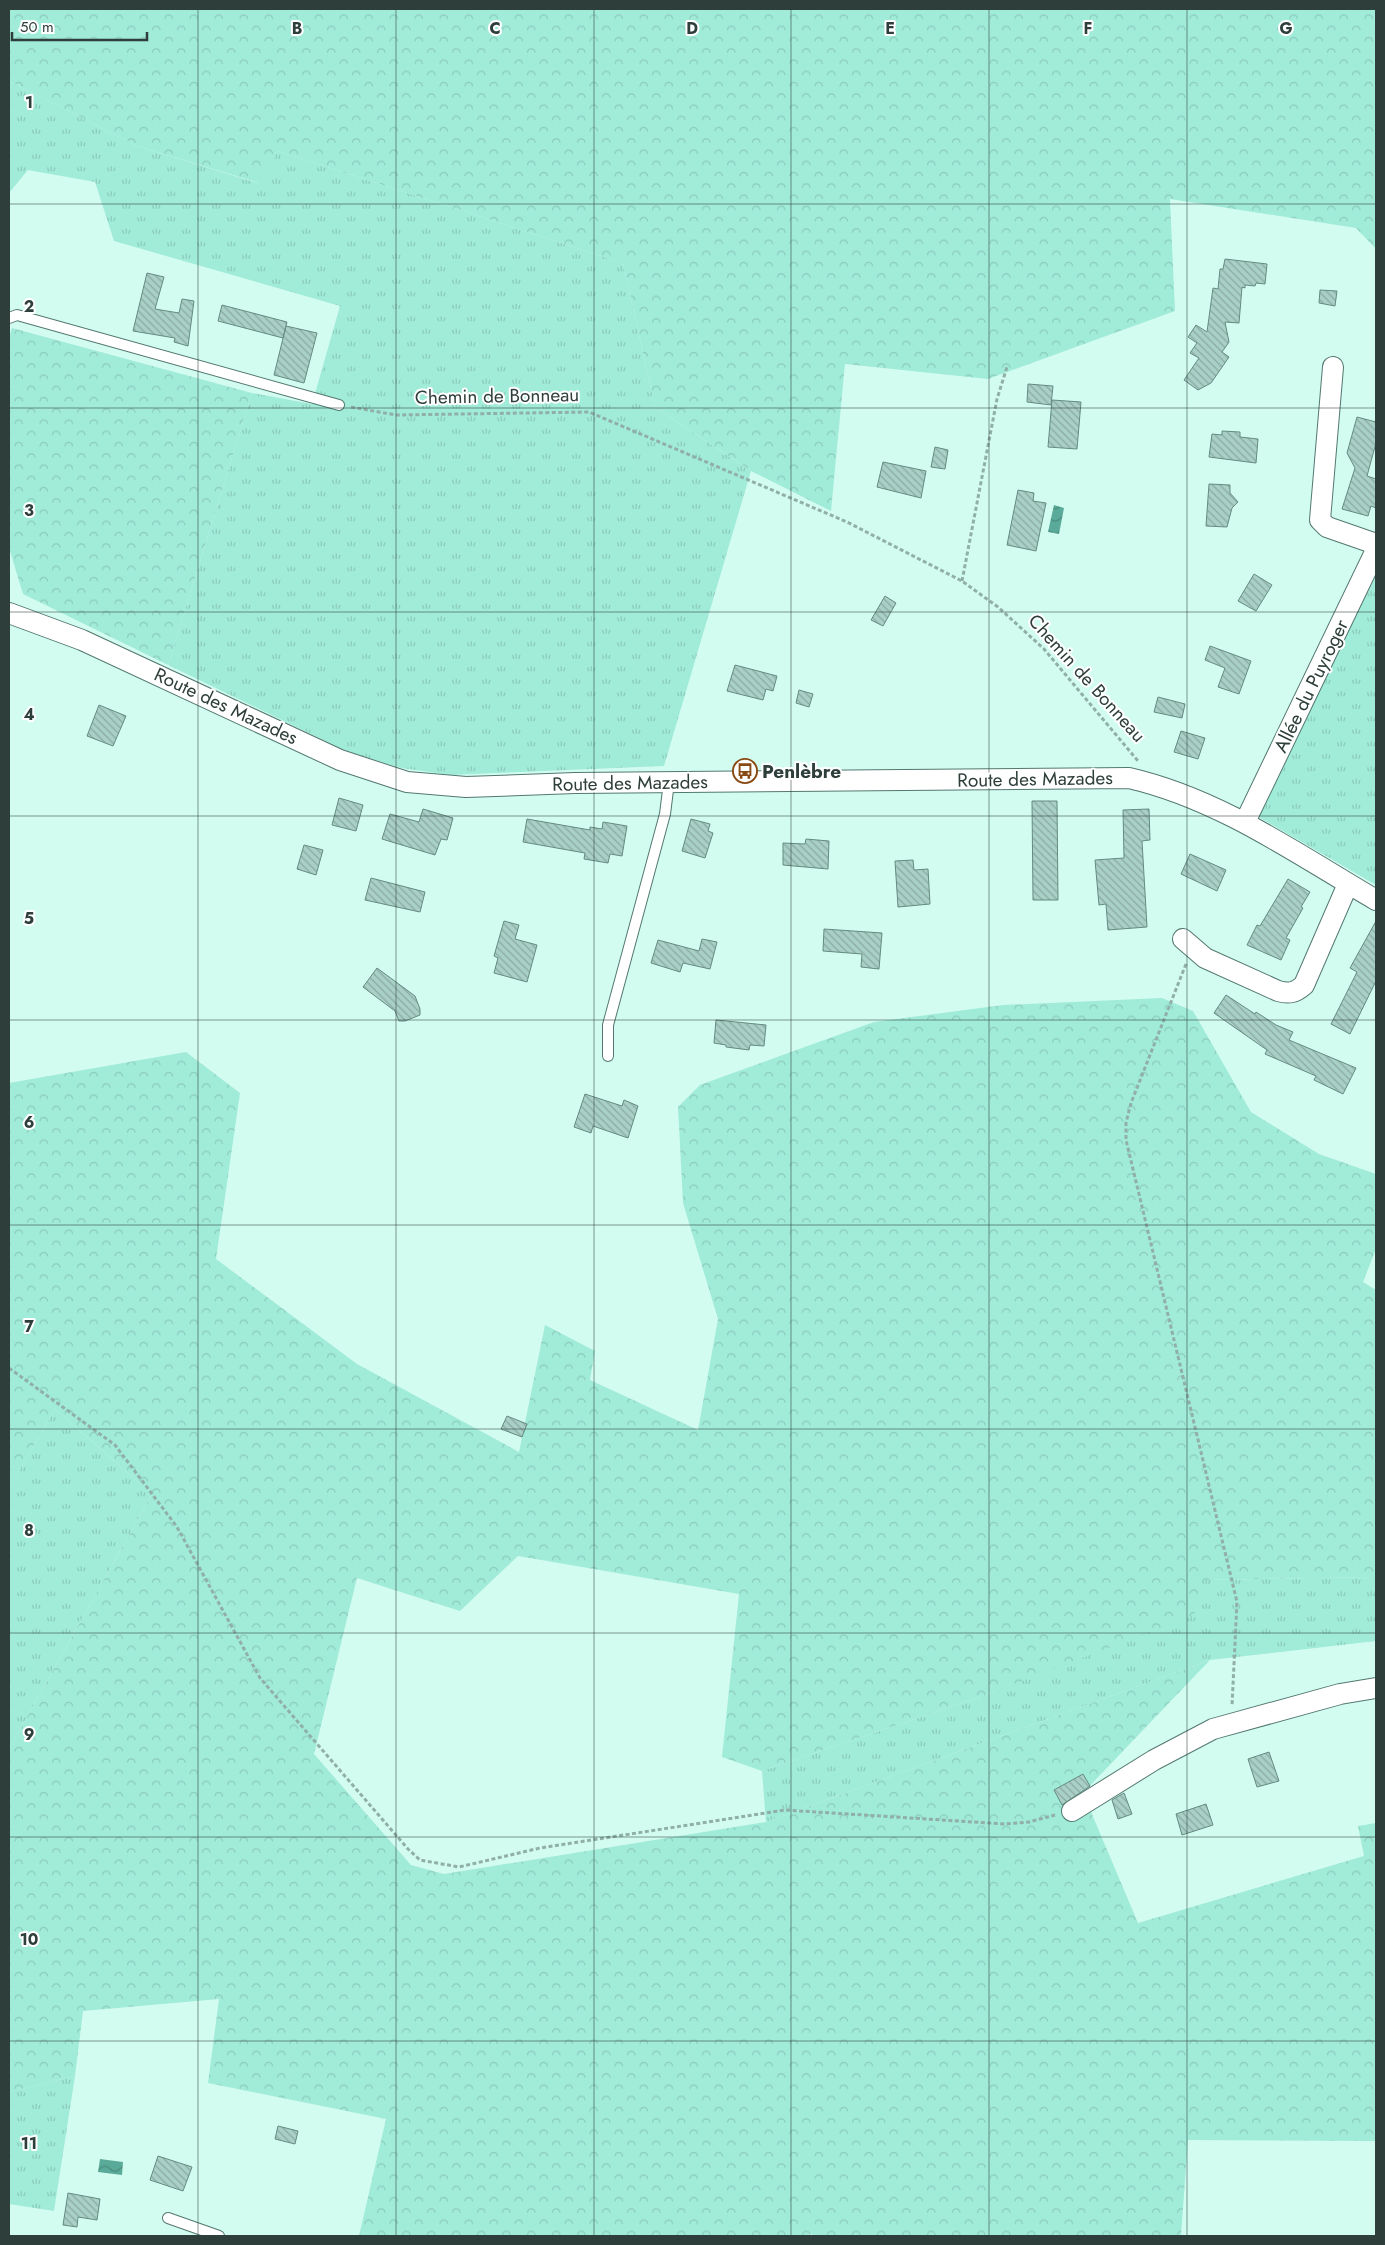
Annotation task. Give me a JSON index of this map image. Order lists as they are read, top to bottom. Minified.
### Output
{"streets":{"street":["Allée du Puyroger","Route des Mazades"],"path":["Chemin de Bonneau"]},"crossings":[["Allée du Puyroger","Route des Mazades"]],"places":{"bus stop":["Penlèbre"]},"scale_bar":"50 m","grid":{"columns":["B","C","D","E","F","G"],"rows":["1","2","3","4","5","6","7","8","9","10","11"]}}
